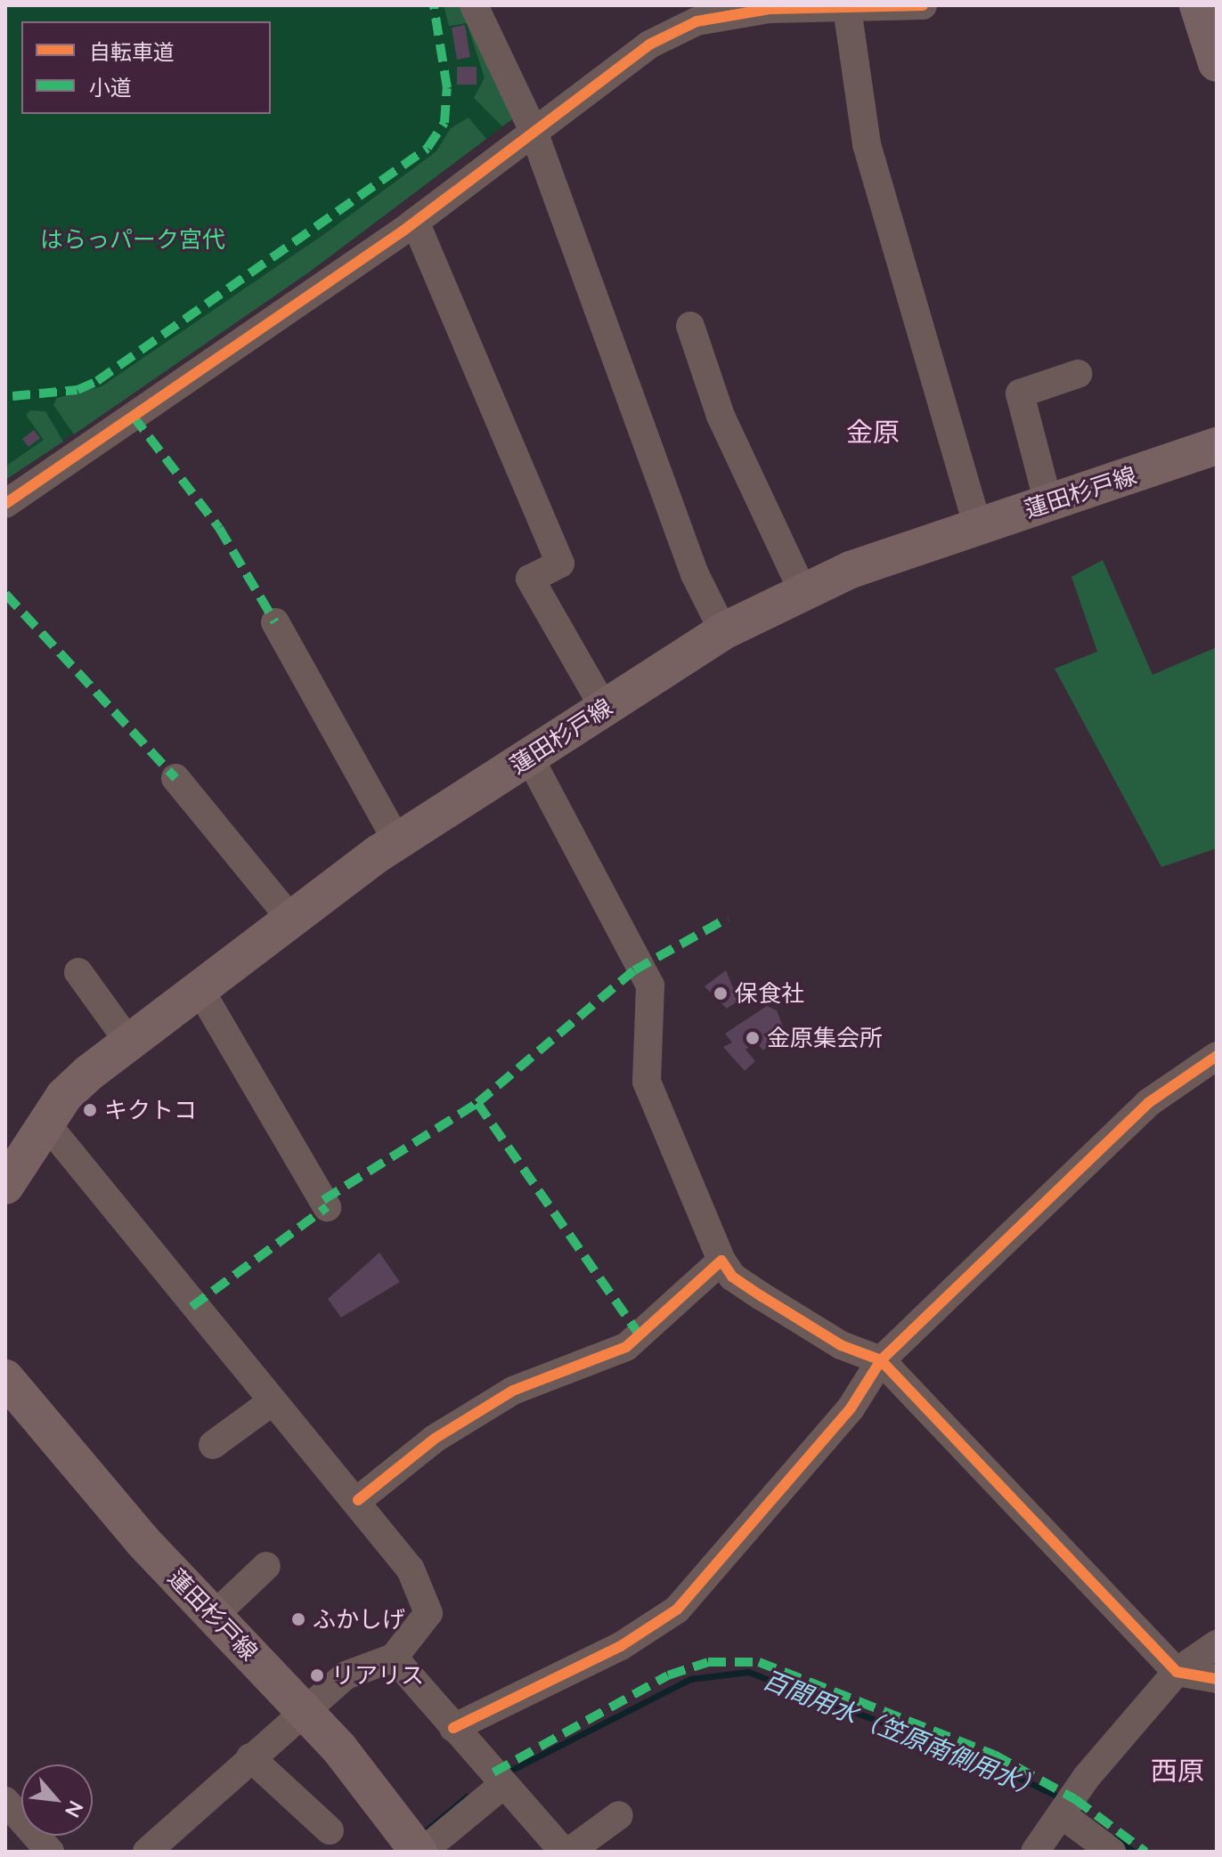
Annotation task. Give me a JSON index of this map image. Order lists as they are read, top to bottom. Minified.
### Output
{"streets":{"main road":["蓮田杉戸線"]},"districts":["金原","西原"],"water":["百間用水（笠原南側用水）"],"parks":["はらっパーク宮代"],"places":["保食社","金原集会所","キクトコ","ふかしげ","リアリス"],"legend":["自転車道","小道"],"north":"bottom right"}
